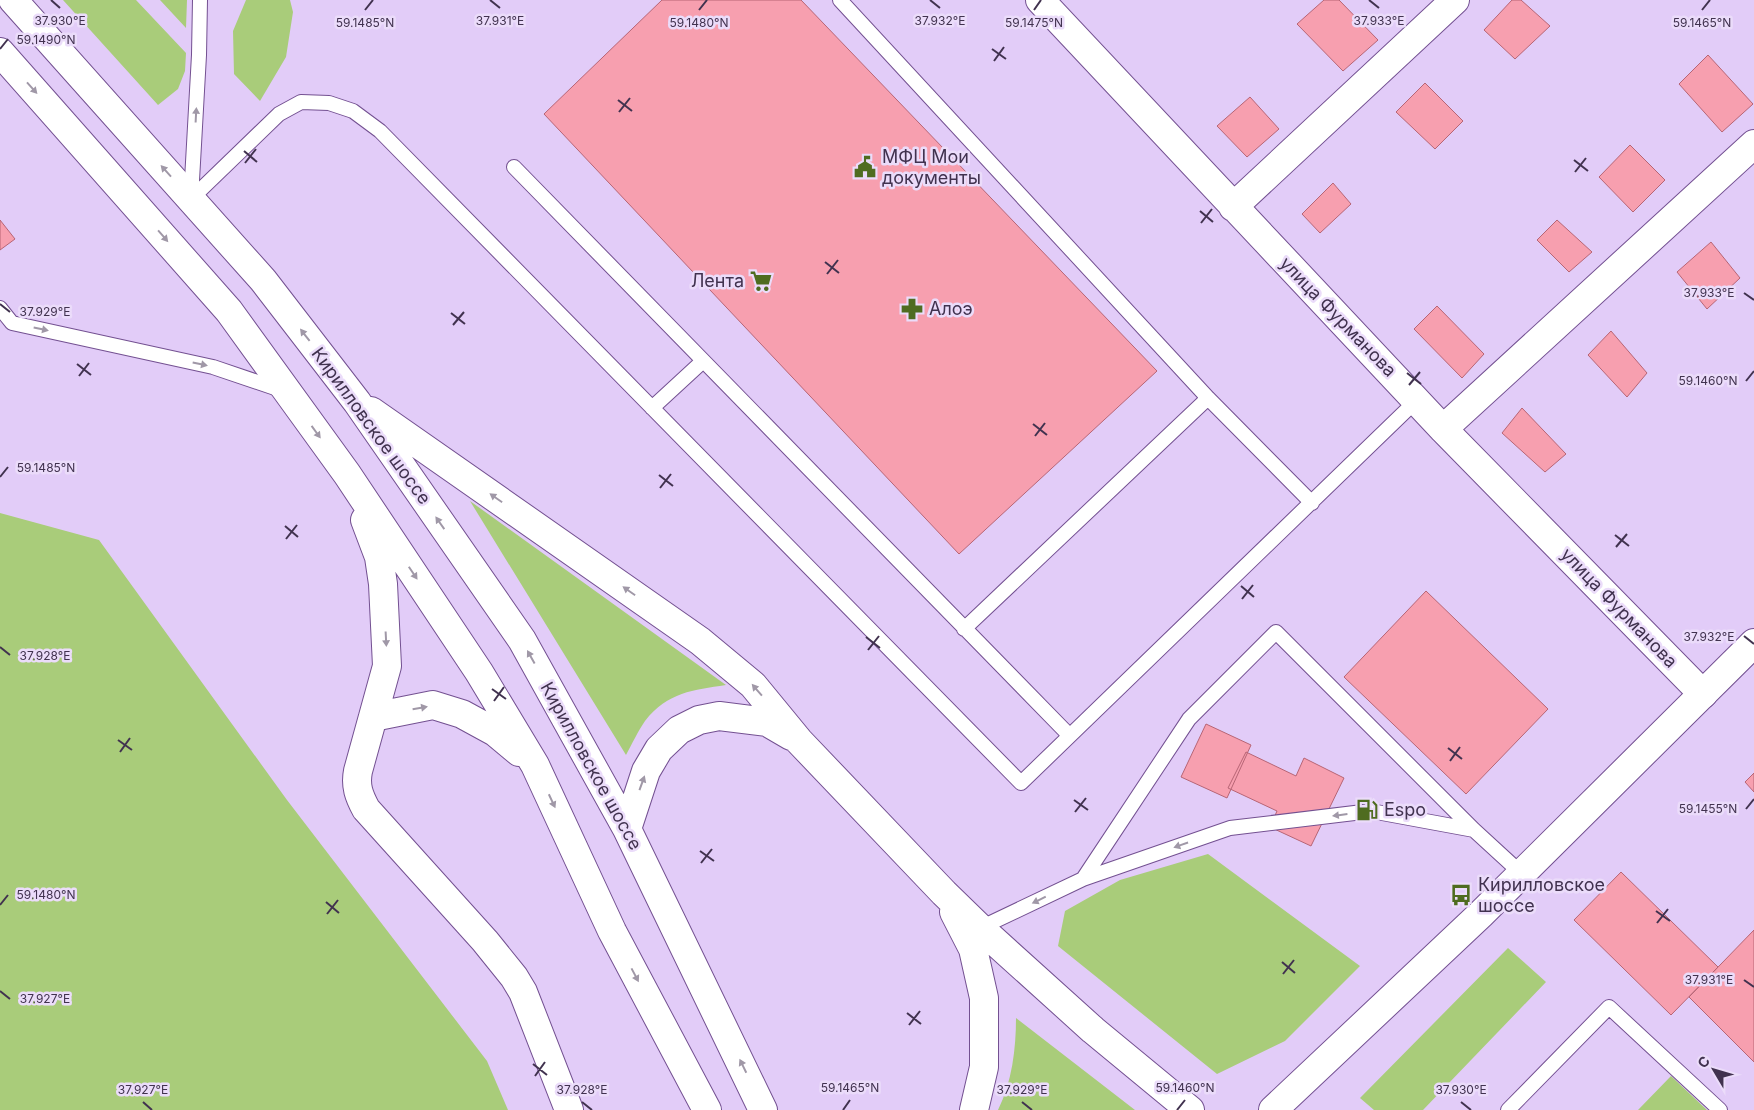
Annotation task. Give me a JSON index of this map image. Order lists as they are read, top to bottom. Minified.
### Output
{"streets":{"main road":["улица Фурманова","Кирилловское шоссе"]},"places":{"public building":["МФЦ Мои документы"],"supermarket":["Лента"],"pharmacy":["Алоэ"],"fuel station":["Espo"],"bus stop":["Кирилловское шоссе"]},"north":"top left","coordinates":["37.930°E","37.931°E","37.932°E","37.933°E","59.1485°N","59.1480°N","59.1475°N","59.1465°N","59.1490°N","37.929°E","59.1460°N","37.928°E","59.1455°N","37.927°E"]}
